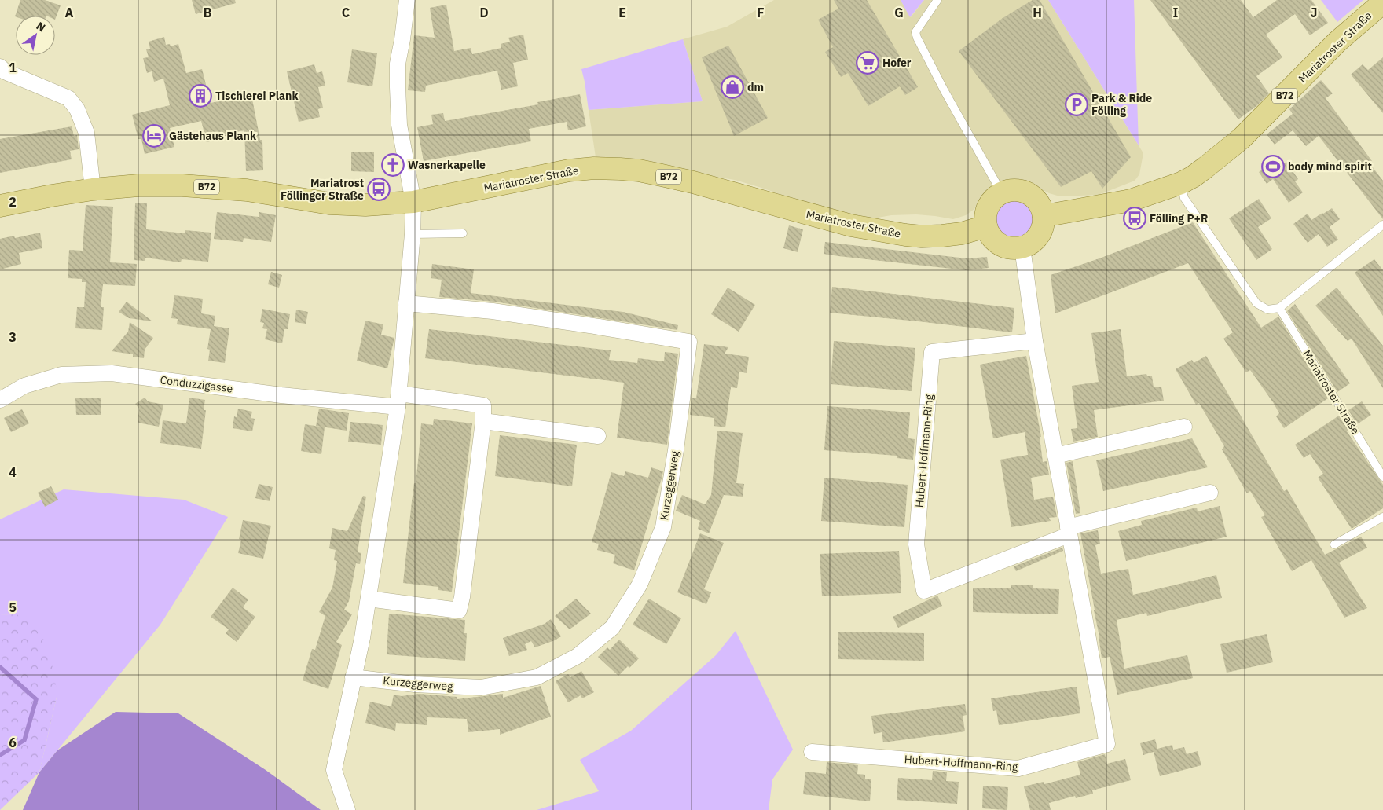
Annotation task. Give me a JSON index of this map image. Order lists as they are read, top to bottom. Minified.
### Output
{"streets":{"main road":["Mariatroster Straße","B72"],"street":["Conduzzigasse","Hubert-Hoffmann-Ring","Kurzeggerweg"]},"crossings":[["Mariatroster Straße","Hubert-Hoffmann-Ring"]],"places":{"supermarket":["Hofer"],"shop":["dm"],"building":["Tischlerei Plank"],"parking":["Park & Ride Fölling"],"hotel":["Gästehaus Plank"],"church":["Wasnerkapelle"],"sports":["body mind spirit"],"bus stop":["Mariatrost Föllinger Straße","Fölling P+R"]},"north":"top right","grid":{"columns":["A","B","C","D","E","F","G","H","I","J"],"rows":["1","2","3","4","5","6"]}}
